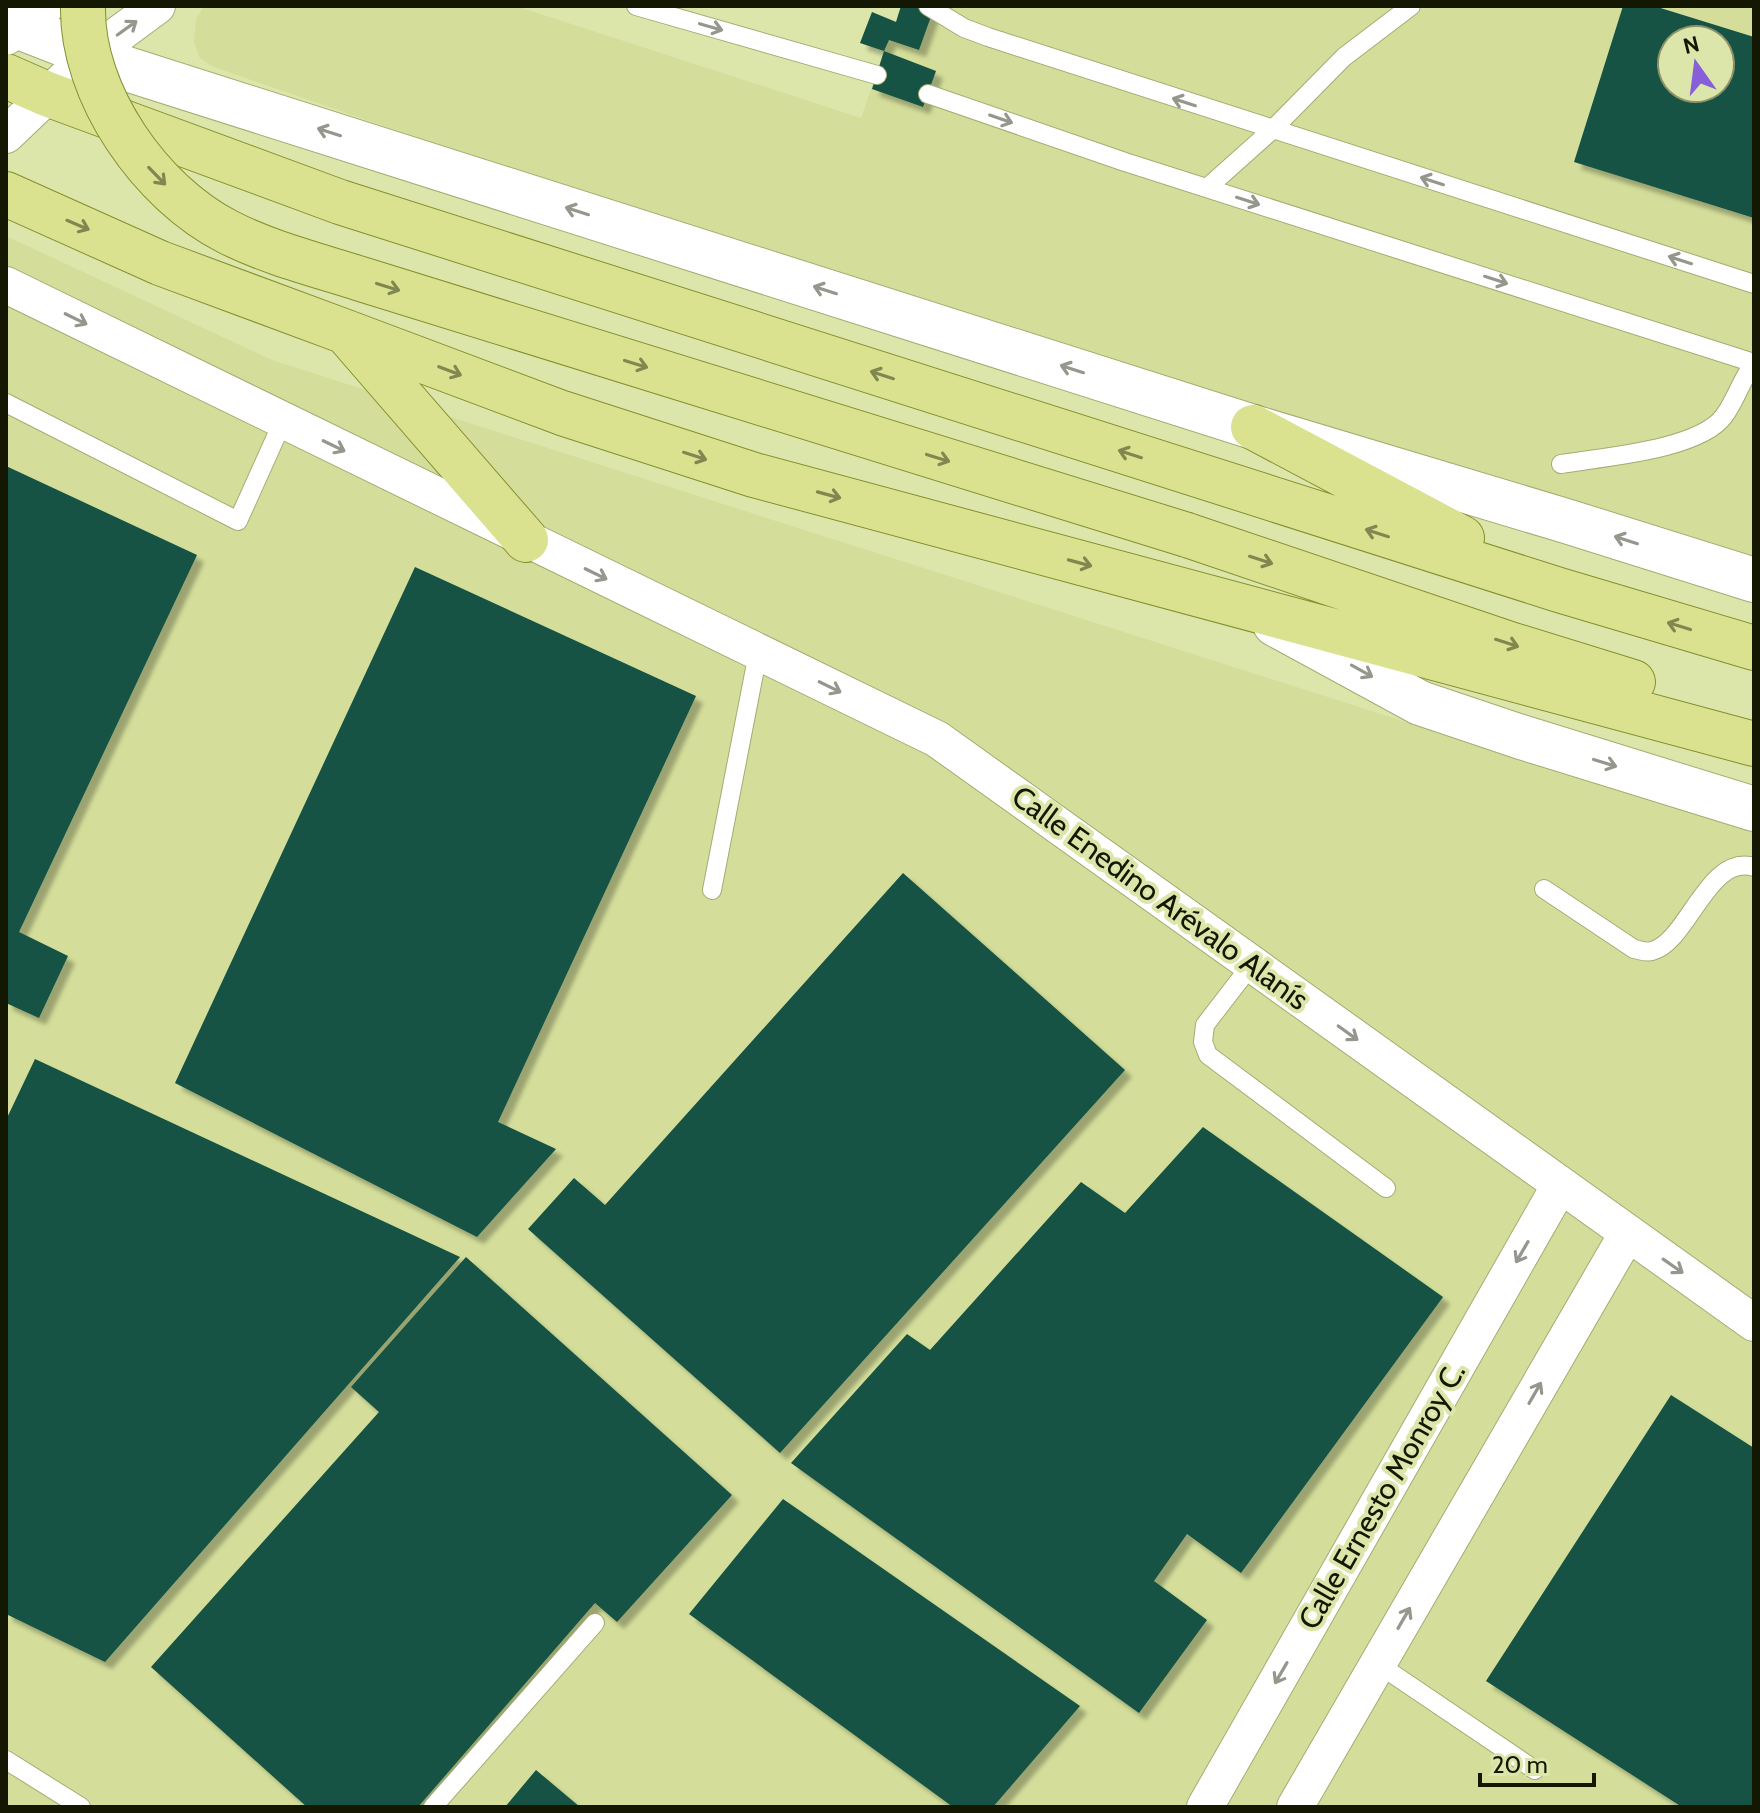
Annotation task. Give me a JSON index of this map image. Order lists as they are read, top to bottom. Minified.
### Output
{"streets":{"street":["Calle Enedino Arévalo Alanís","Calle Ernesto Monroy C."]},"crossings":[["Calle Enedino Arévalo Alanís","Calle Ernesto Monroy C."]],"scale_bar":"20 m","north":"top"}
